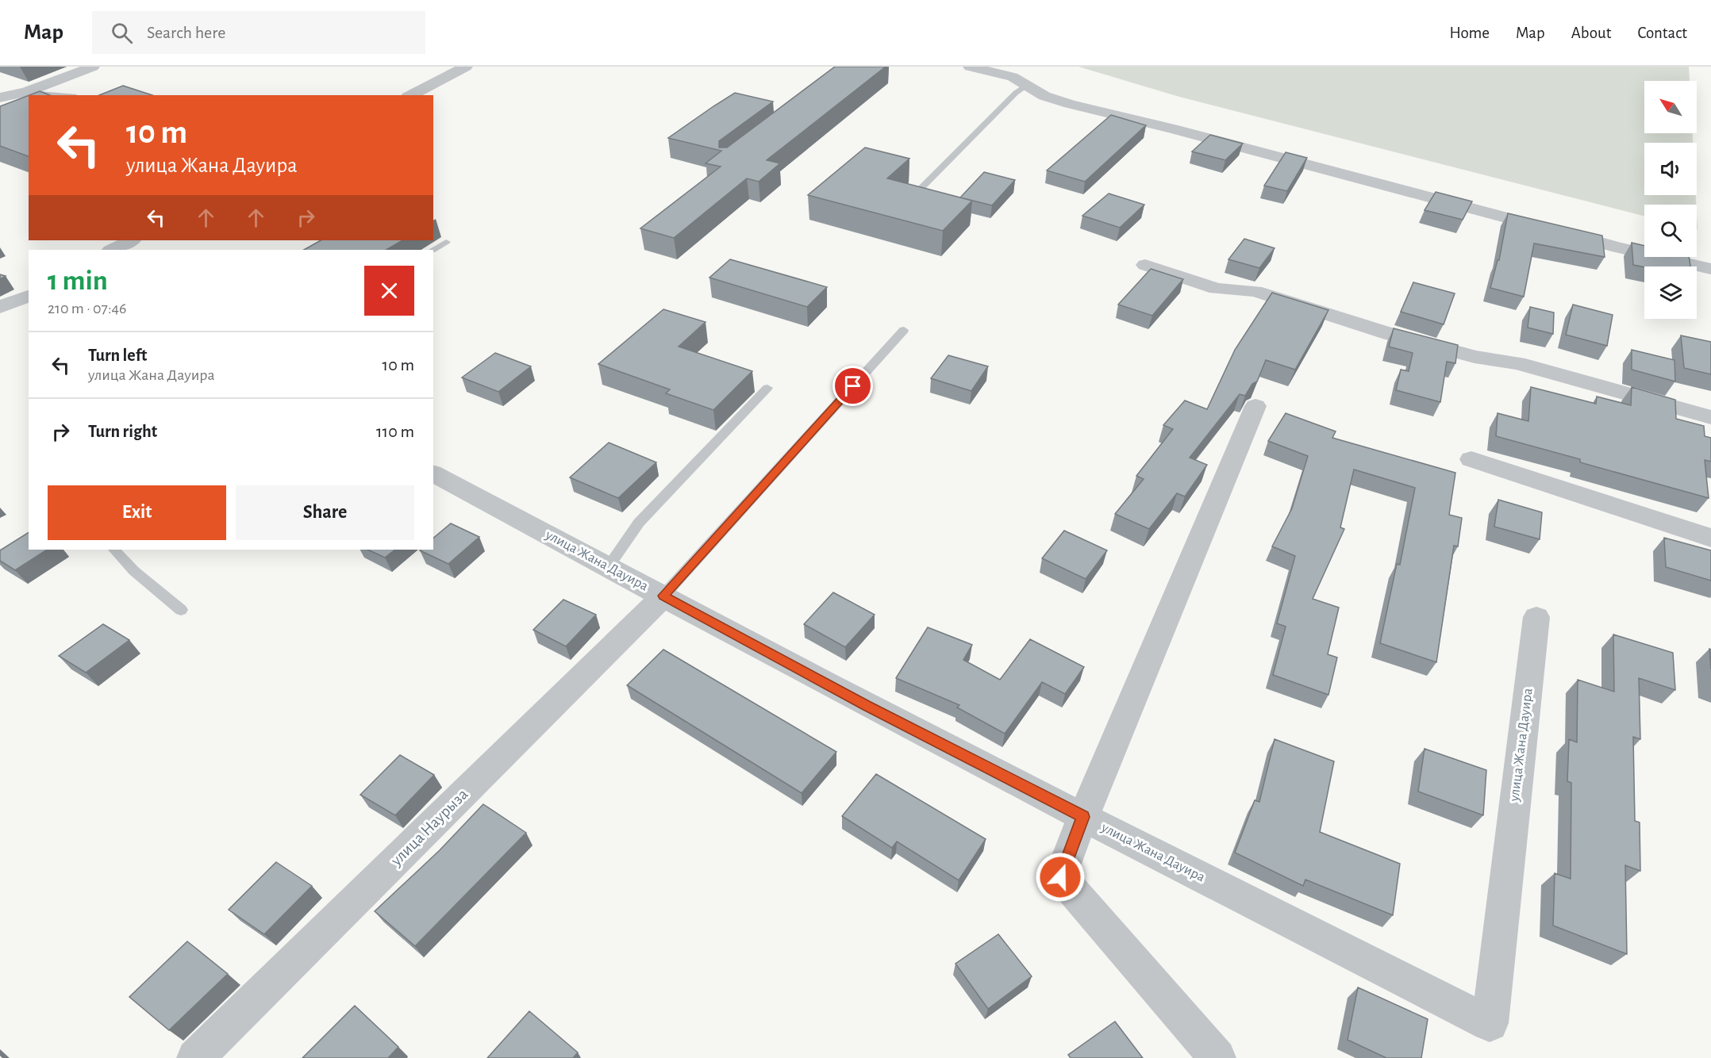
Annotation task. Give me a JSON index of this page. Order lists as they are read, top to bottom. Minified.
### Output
{"streets":{"street":["улица Жана Дауира","улица Наурыза"]},"crossings":[["улица Жана Дауира","улица Наурыза"]],"north":"top left","page":{"header":"Map","search":"Search here","nav":["Home","Map","About","Contact"],"turn":["10 m","улица Жана Дауира"],"heading":["1 min","210 m · 07:46"],"list":[{"name":"Turn left","note":"улица Жана Дауира","value":"10 m"},{"name":"Turn right","value":"110 m"}],"buttons":["Exit","Share"]}}
